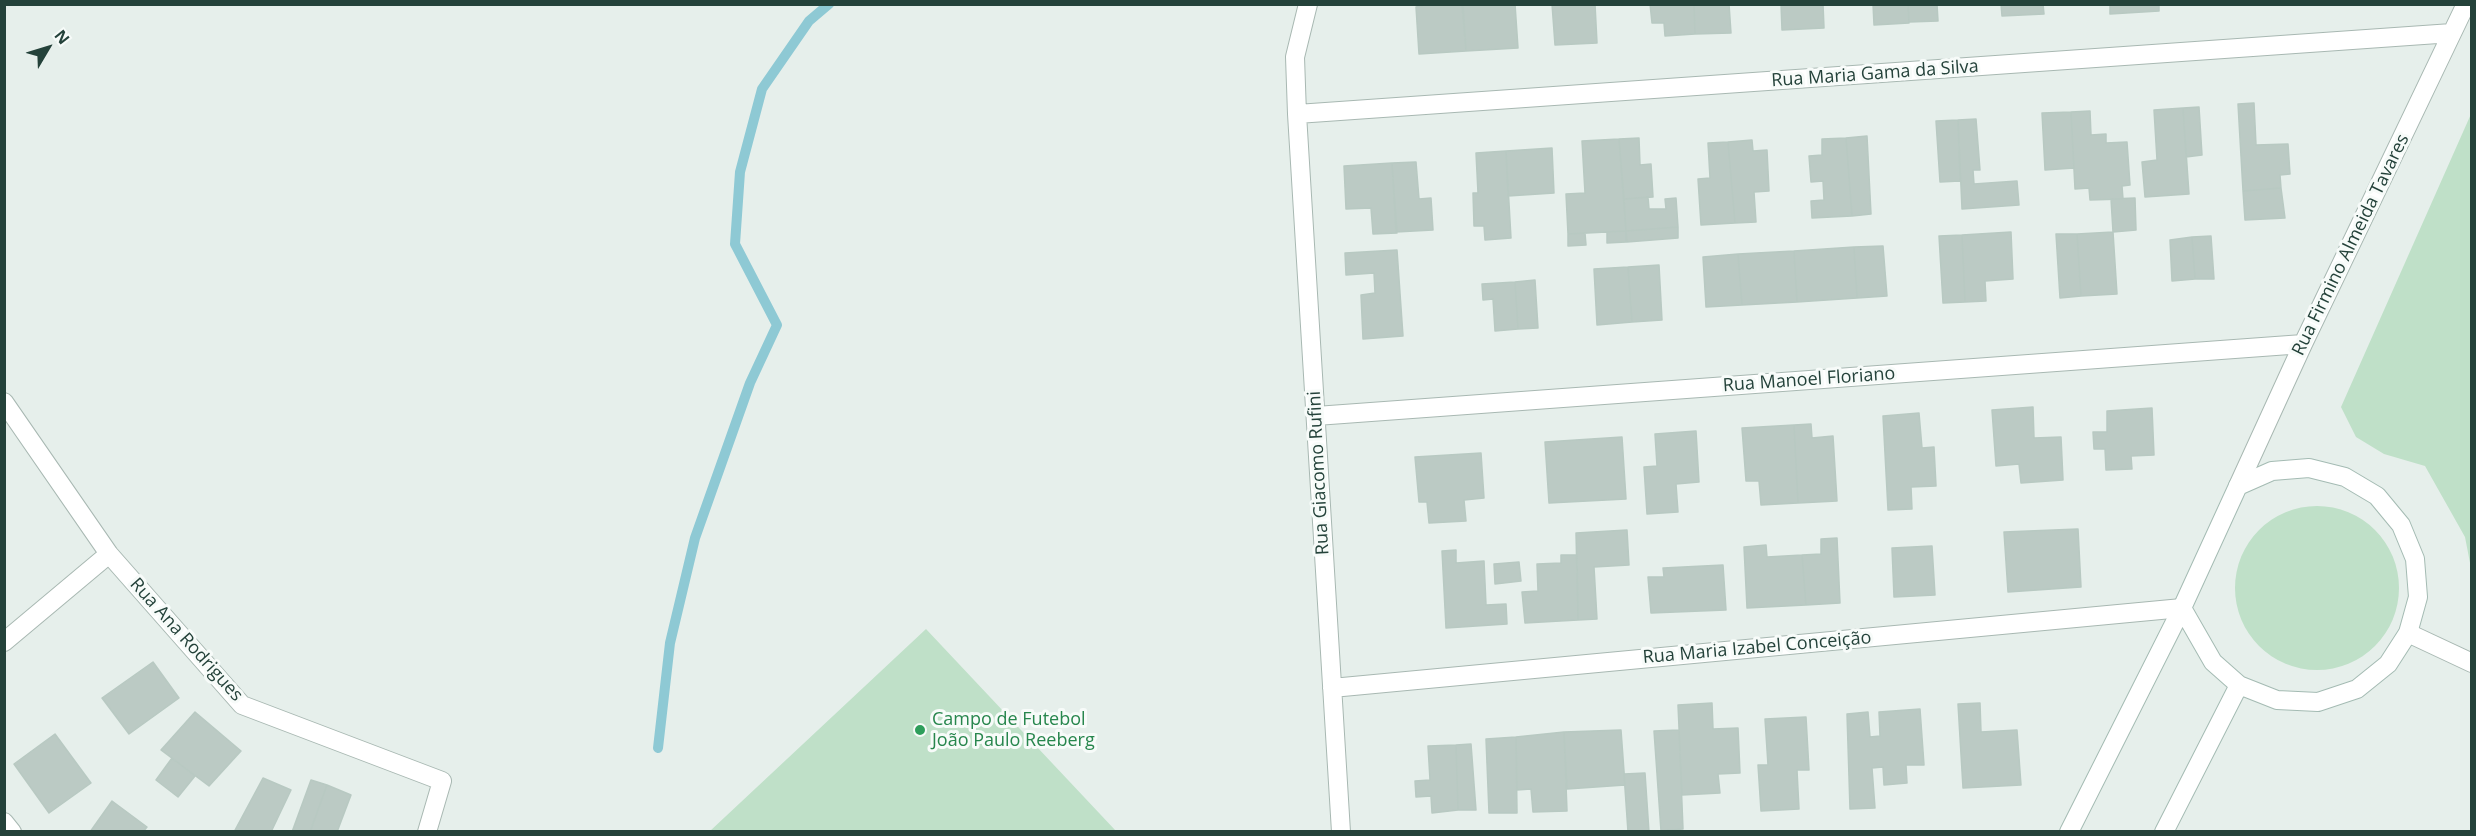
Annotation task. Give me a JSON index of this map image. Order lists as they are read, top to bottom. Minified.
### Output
{"streets":{"street":["Rua Maria Gama da Silva","Rua Firmino Almeida Tavares","Rua Manoel Floriano","Rua Giacomo Rufini","Rua Ana Rodrigues","Rua Maria Izabel Conceição"]},"crossings":[["Rua Maria Gama da Silva","Rua Firmino Almeida Tavares"],["Rua Maria Gama da Silva","Rua Giacomo Rufini"],["Rua Firmino Almeida Tavares","Rua Manoel Floriano"],["Rua Firmino Almeida Tavares","Rua Maria Izabel Conceição"],["Rua Manoel Floriano","Rua Giacomo Rufini"],["Rua Giacomo Rufini","Rua Maria Izabel Conceição"]],"places":["Campo de Futebol João Paulo Reeberg"],"north":"top right"}
